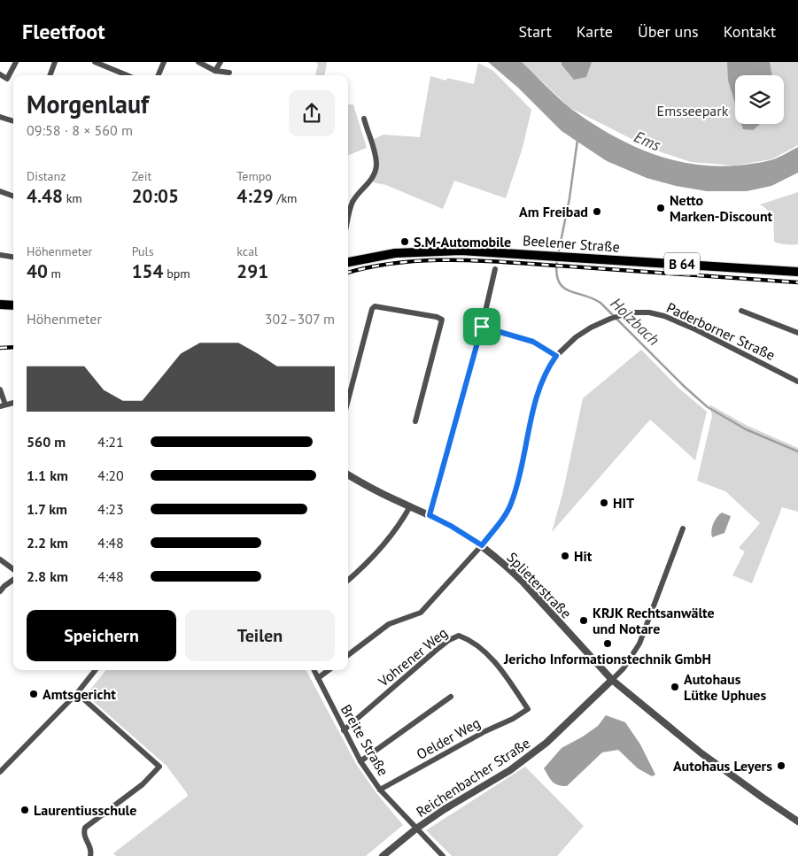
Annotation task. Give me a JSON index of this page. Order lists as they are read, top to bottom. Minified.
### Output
{"streets":{"main road":["Beelener Straße","B 64"],"street":["Paderborner Straße","Splieterstraße","Vohrener Weg","Oelder Weg","Breite Straße","Reichenbacher Straße"]},"crossings":[["Paderborner Straße","Splieterstraße"],["Splieterstraße","Reichenbacher Straße"],["Vohrener Weg","Oelder Weg"],["Vohrener Weg","Breite Straße"],["Oelder Weg","Breite Straße"],["Breite Straße","Reichenbacher Straße"]],"water":["Ems","Holzbach"],"parks":["Emsseepark"],"places":["Netto Marken-Discount","Am Freibad","S.M-Automobile","HIT","Hit","KRJK Rechtsanwälte und Notare","Jericho Informationstechnik GmbH","Autohaus Lütke Uphues","Amtsgericht","Autohaus Leyers","Laurentiusschule"],"page":{"header":"Fleetfoot","nav":["Start","Karte","Über uns","Kontakt"],"heading":["Morgenlauf","09:58 · 8 × 560 m"],"stats":[["Distanz","4.48 km"],["Zeit","20:05"],["Tempo","4:29 /km"],["Höhenmeter","40 m"],["Puls","154 bpm"],["kcal","291"]],"chart":["Höhenmeter","302–307 m"],"list":[{"name":"560 m","note":"4:21"},{"name":"1.1 km","note":"4:20"},{"name":"1.7 km","note":"4:23"},{"name":"2.2 km","note":"4:48"},{"name":"2.8 km","note":"4:48"}],"buttons":["Speichern","Teilen"]}}
